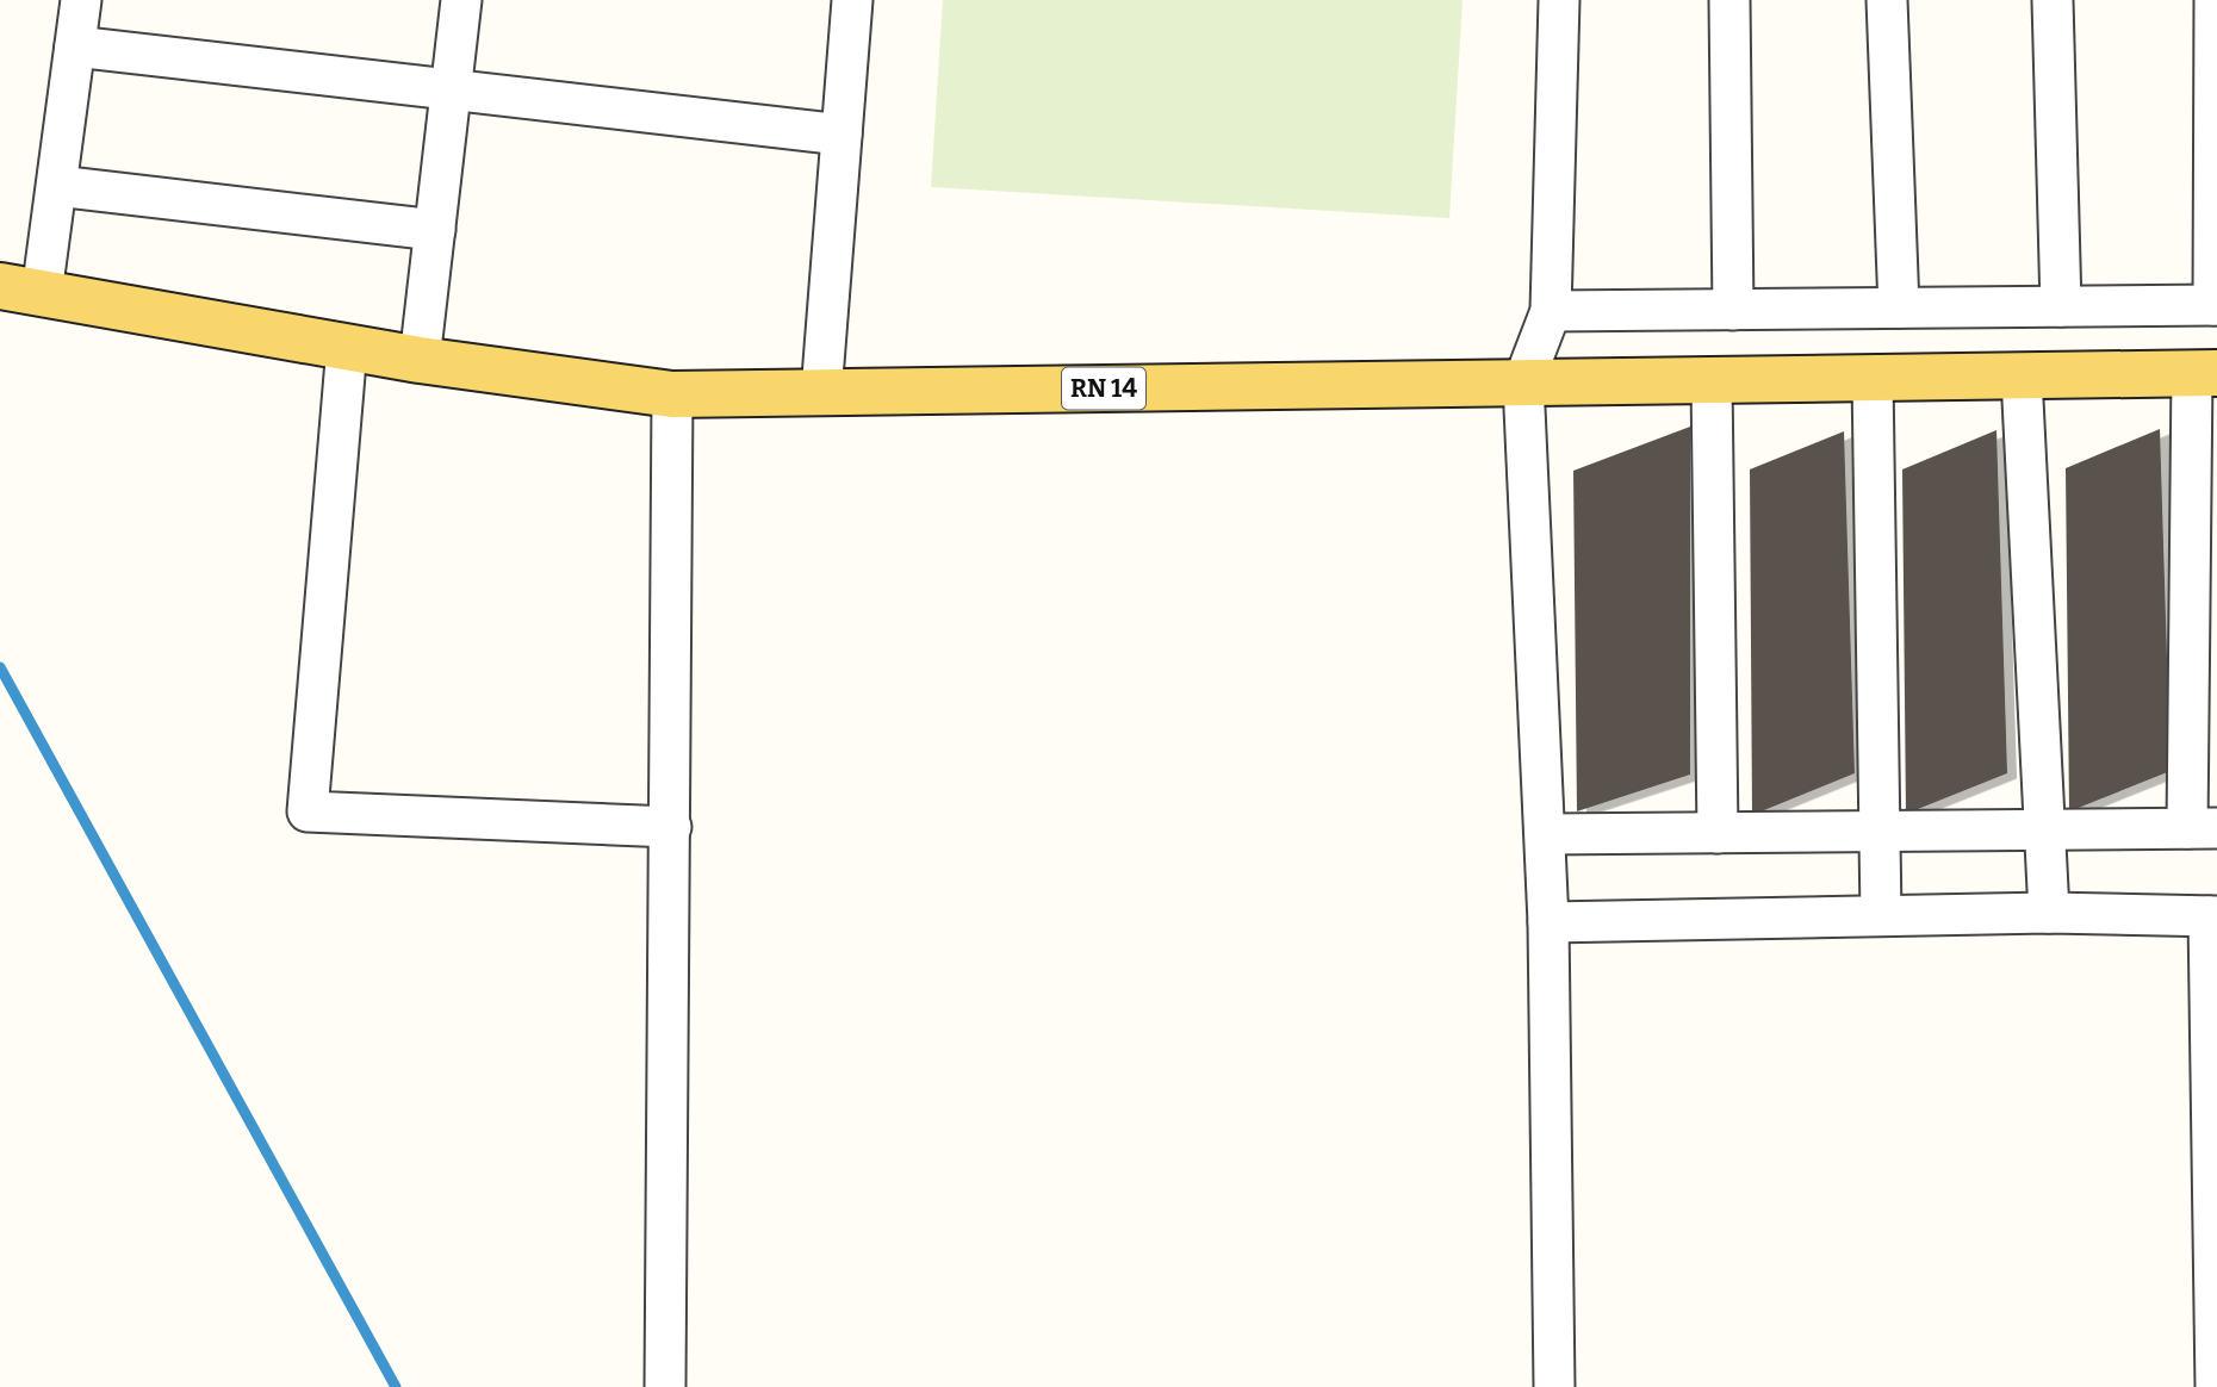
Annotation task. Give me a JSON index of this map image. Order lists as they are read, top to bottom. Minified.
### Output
{"streets":{"main road":["RN 14"]}}
